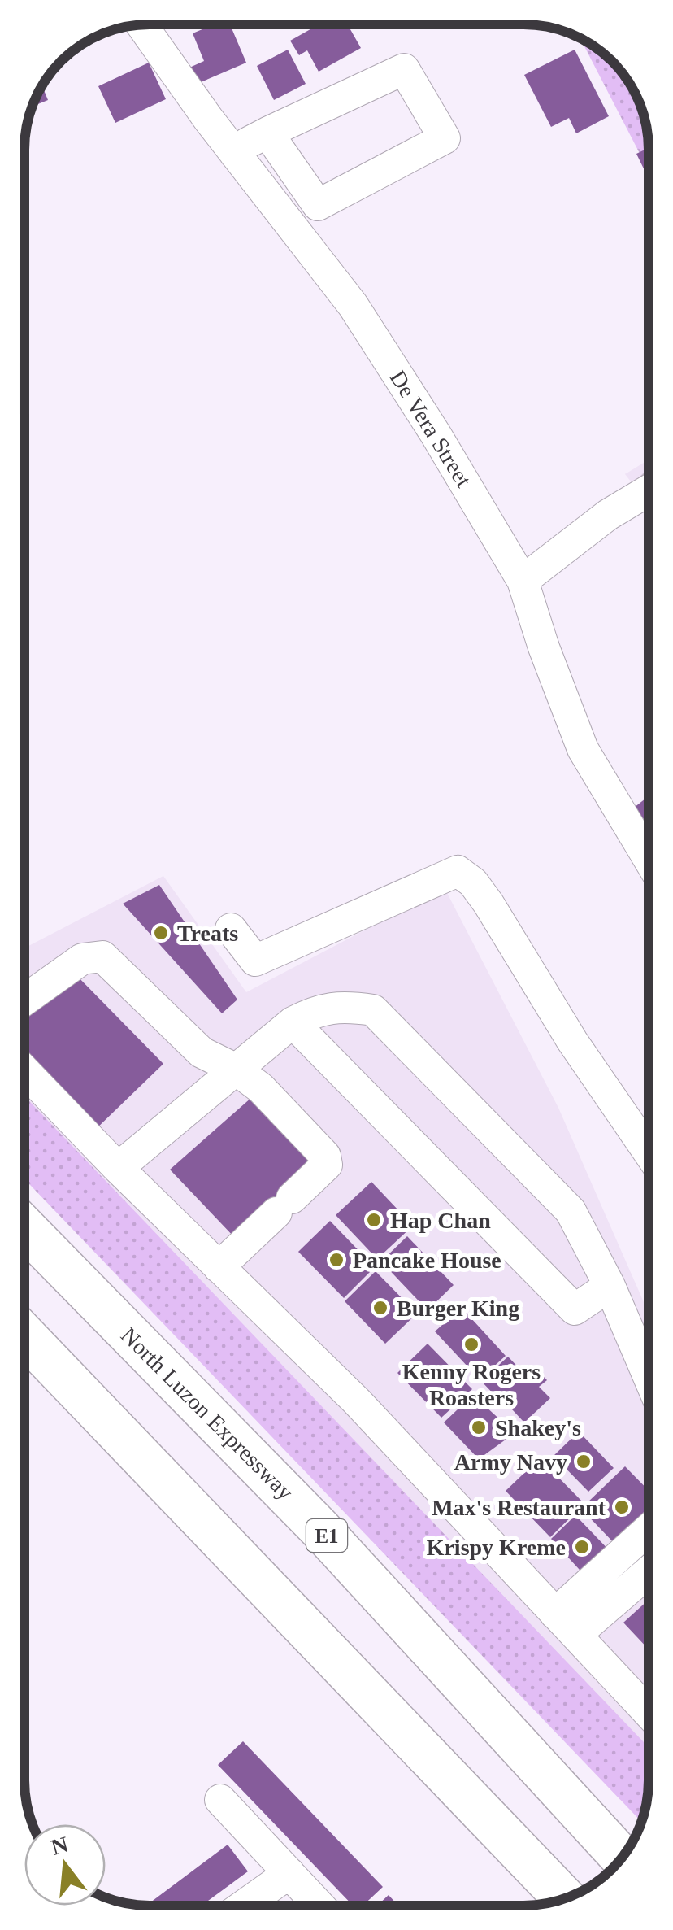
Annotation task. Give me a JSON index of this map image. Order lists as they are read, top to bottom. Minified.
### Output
{"streets":{"highway":["North Luzon Expressway","E1"],"street":["De Vera Street"]},"places":["Treats","Hap Chan","Pancake House","Burger King","Kenny Rogers Roasters","Shakey's","Army Navy","Max's Restaurant","Krispy Kreme"],"north":"top"}
